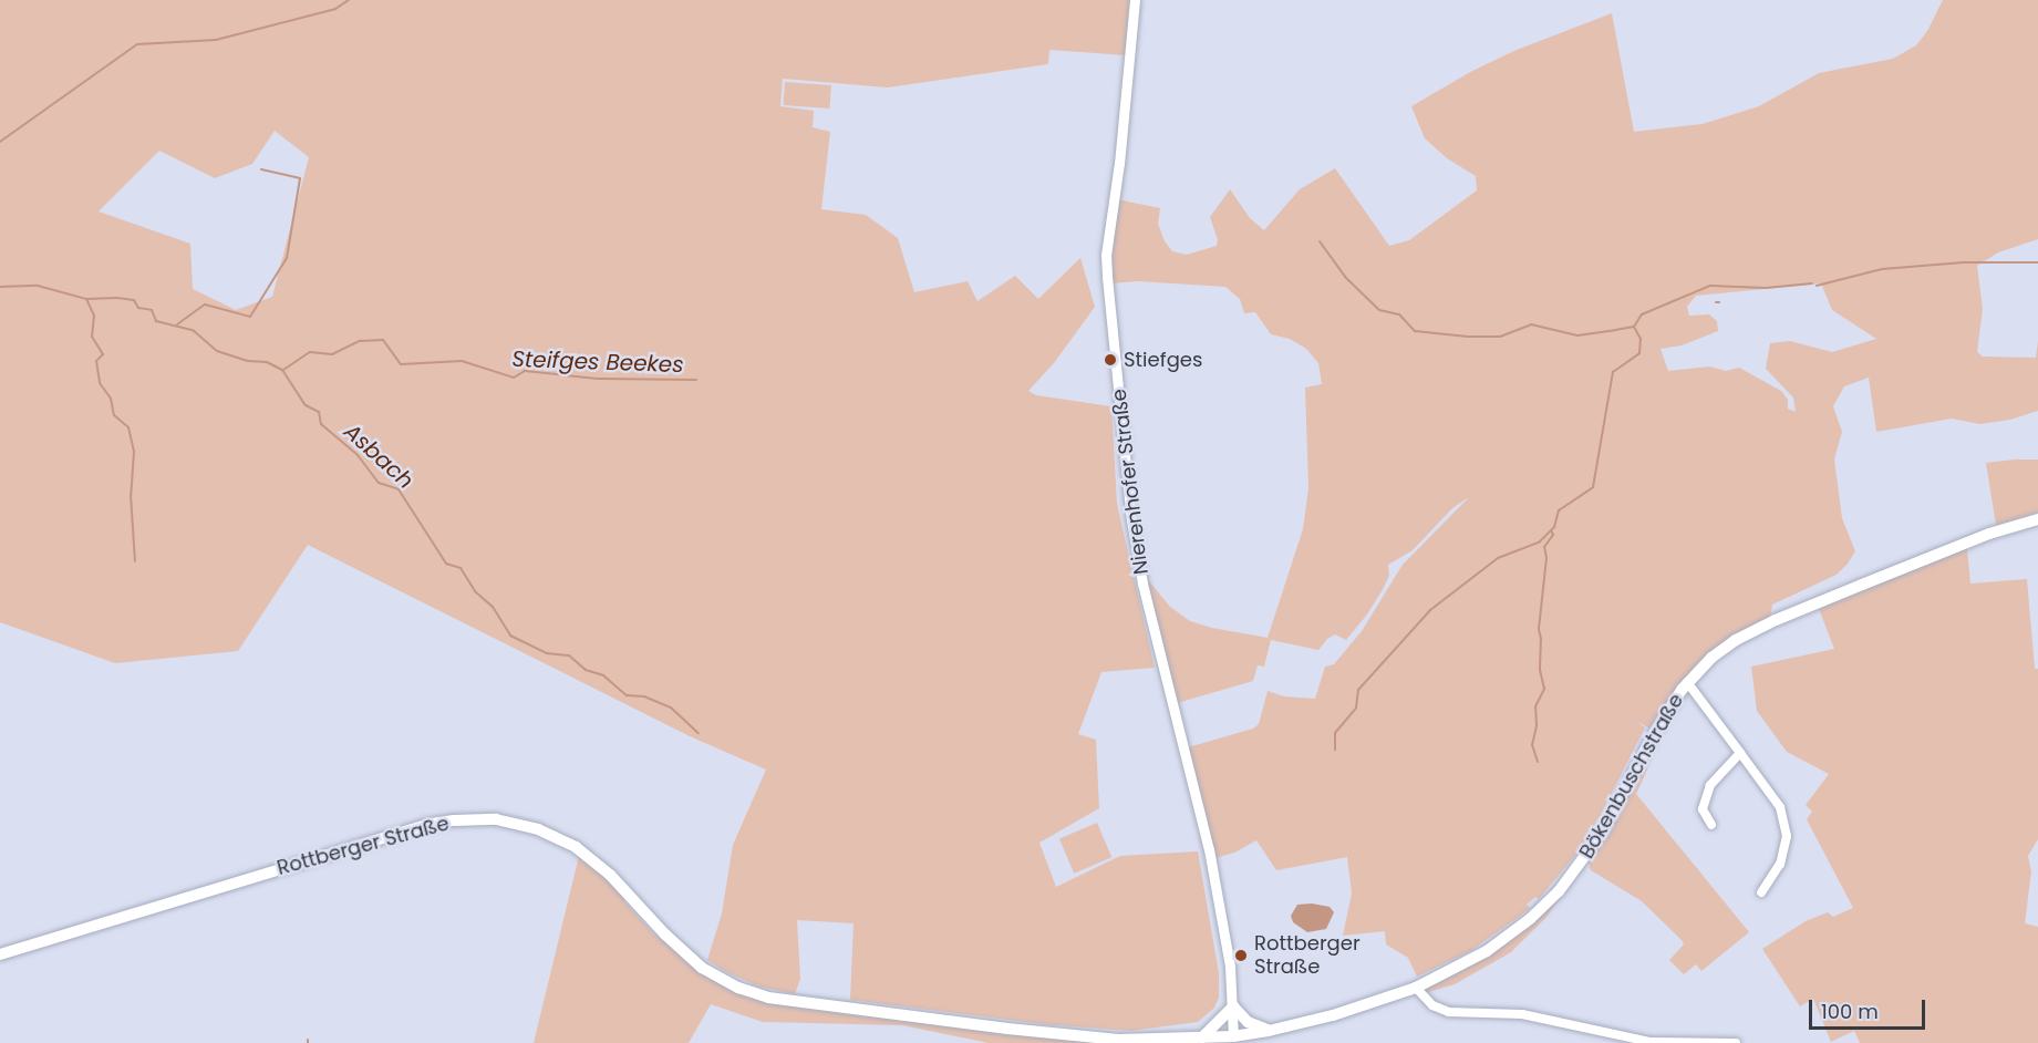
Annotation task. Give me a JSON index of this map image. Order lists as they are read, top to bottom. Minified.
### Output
{"streets":{"main road":["Bökenbuschstraße","Rottberger Straße"],"street":["Nierenhofer Straße"]},"crossings":[["Nierenhofer Straße","Bökenbuschstraße"],["Nierenhofer Straße","Rottberger Straße"],["Bökenbuschstraße","Rottberger Straße"]],"water":["Steifges Beekes","Asbach"],"places":["Stiefges","Rottberger Straße"],"scale_bar":"100 m"}
